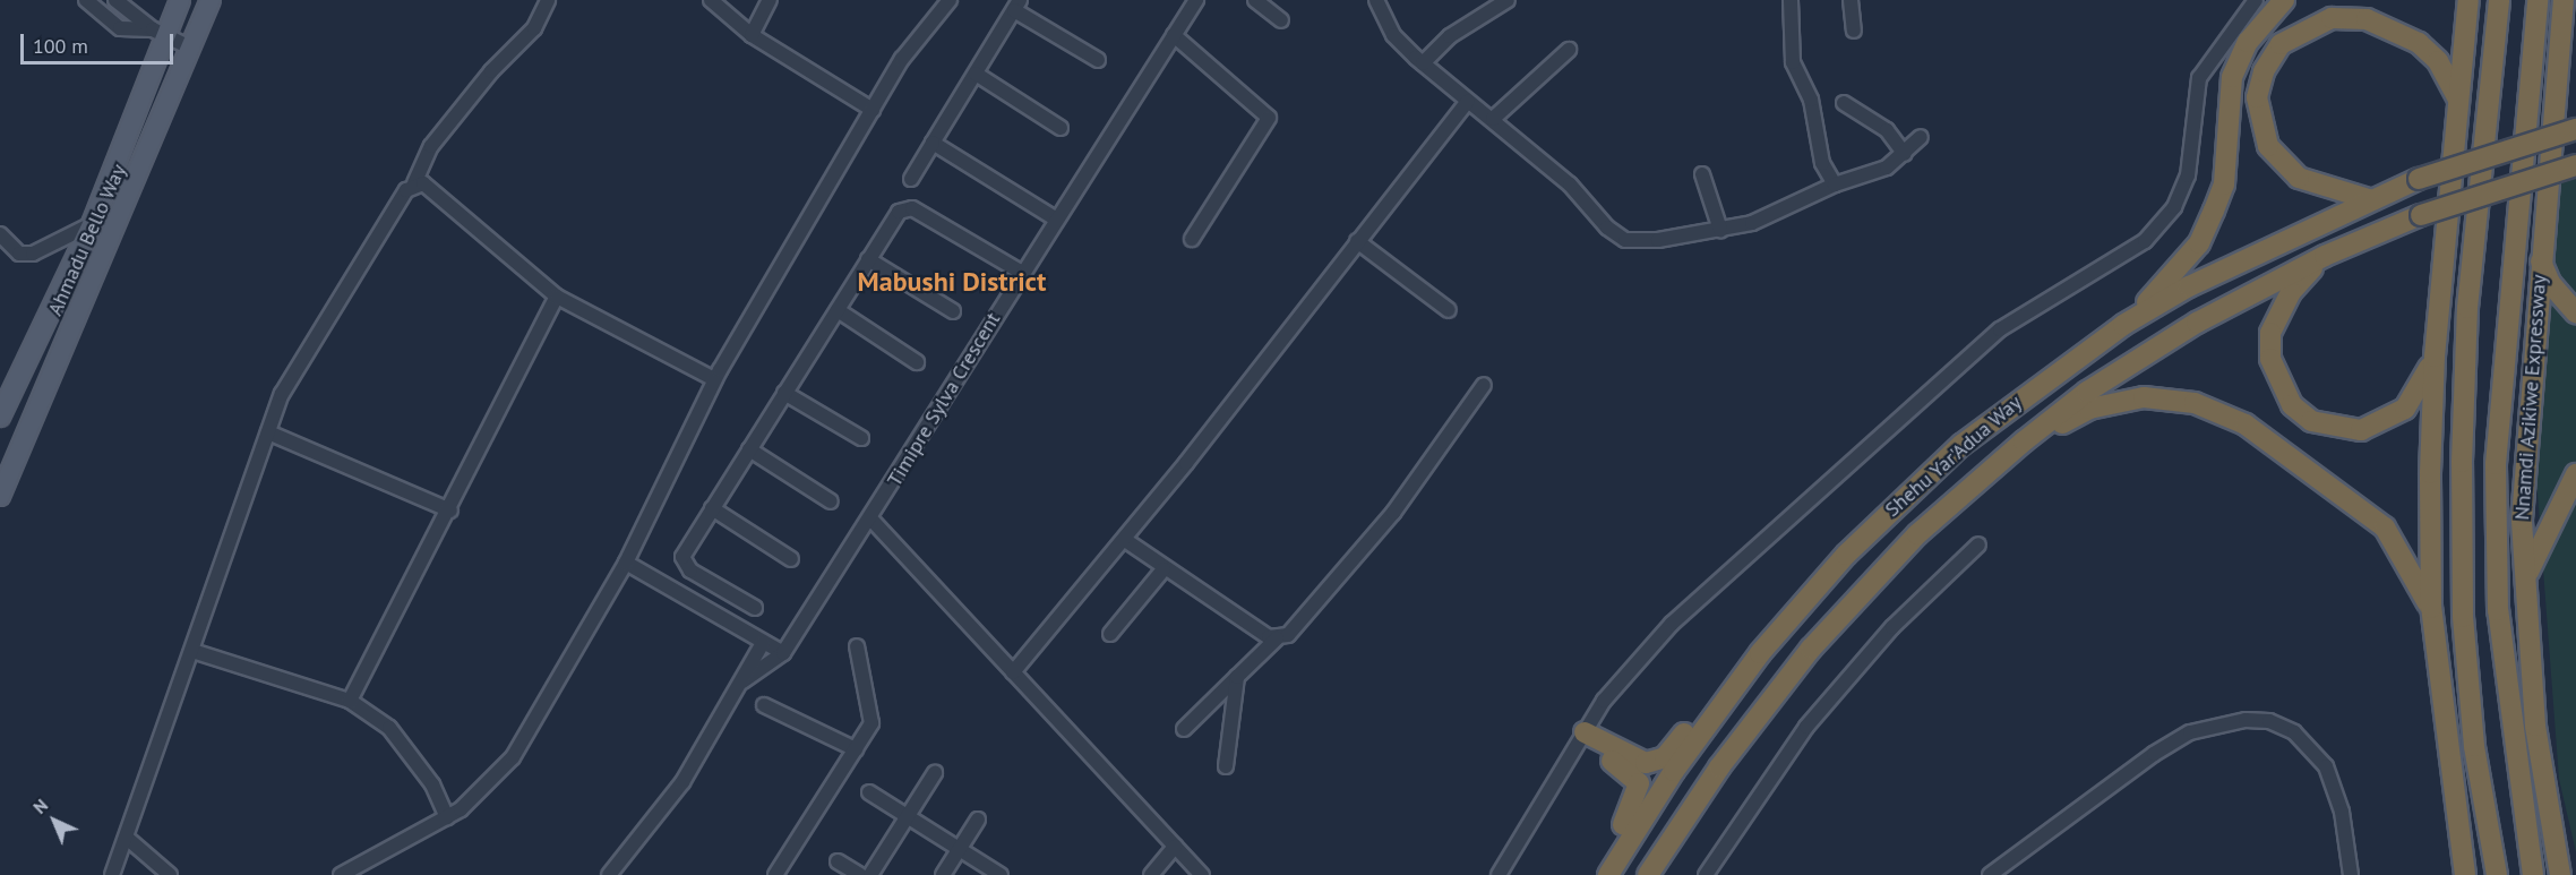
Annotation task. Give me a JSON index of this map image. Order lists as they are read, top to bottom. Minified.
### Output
{"streets":{"highway":["Nnamdi Azikiwe Expressway","Shehu Yar'Adua Way"],"main road":["Ahmadu Bello Way"],"street":["Timipre Sylva Crescent"]},"districts":["Mabushi District"],"scale_bar":"100 m","north":"top left"}
